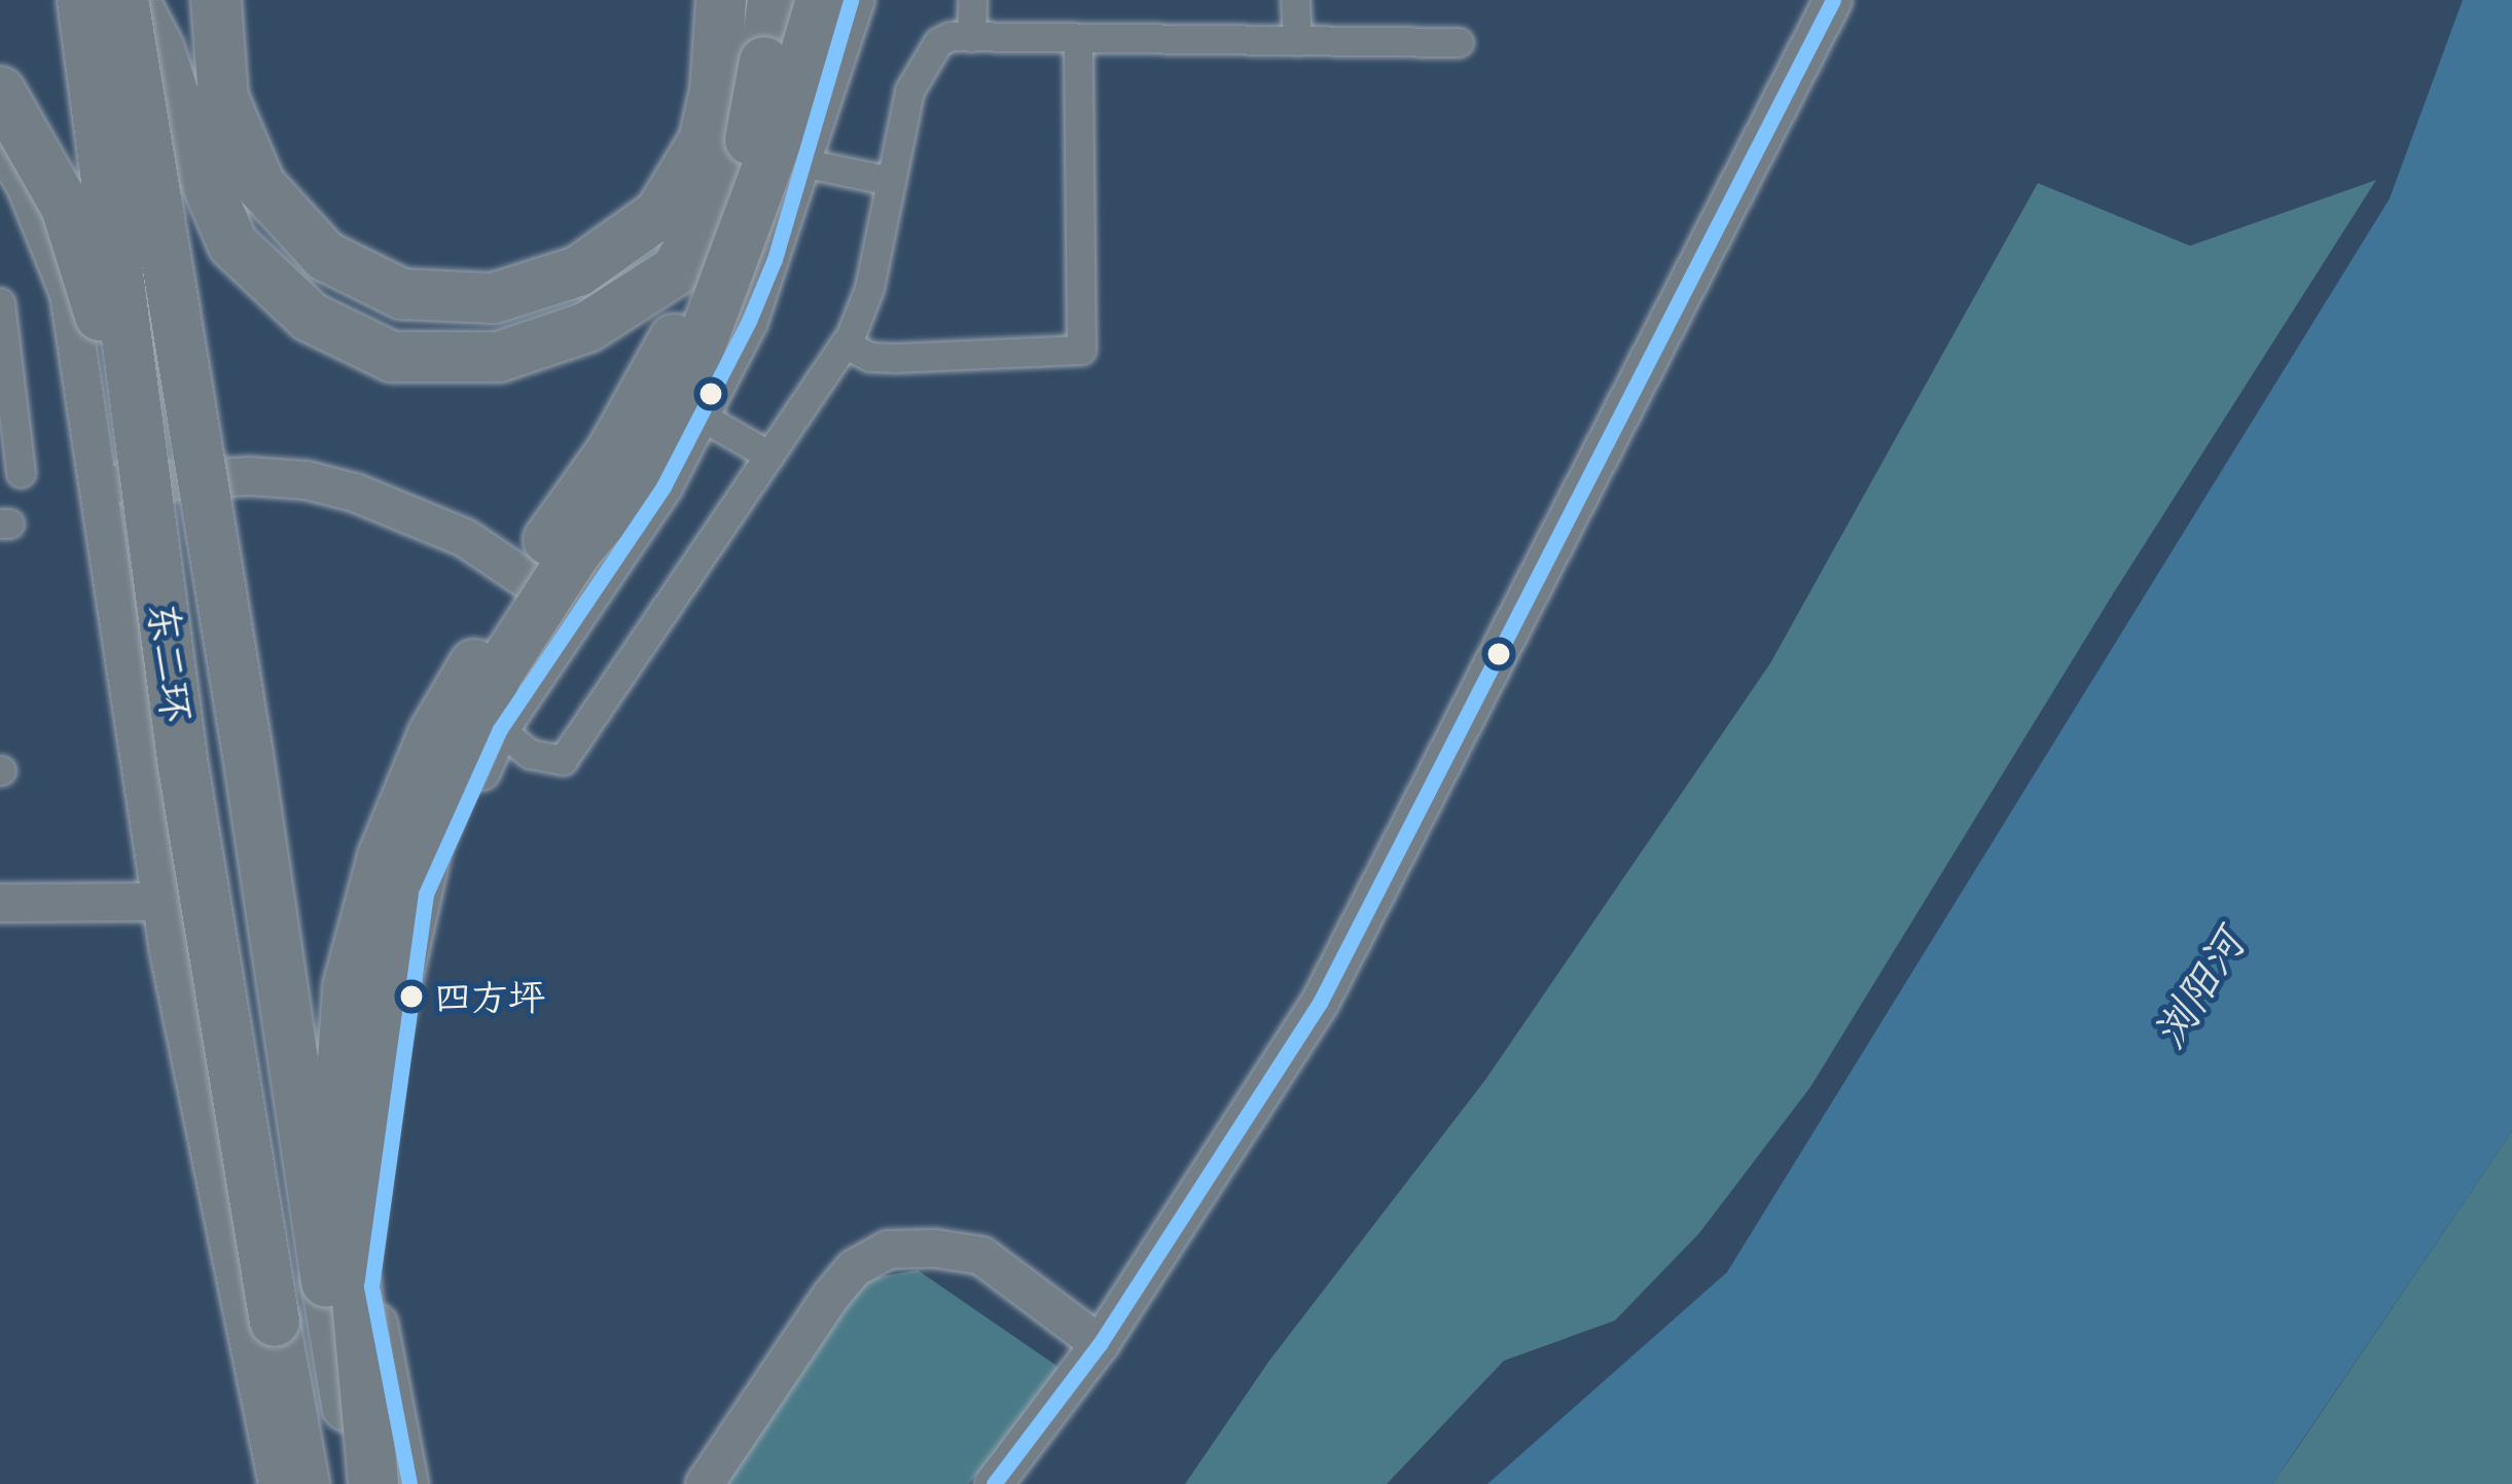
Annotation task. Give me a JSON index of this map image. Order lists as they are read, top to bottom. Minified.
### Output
{"streets":{"highway":["东二环"]},"water":["浏阳河"],"places":["四方坪"]}
